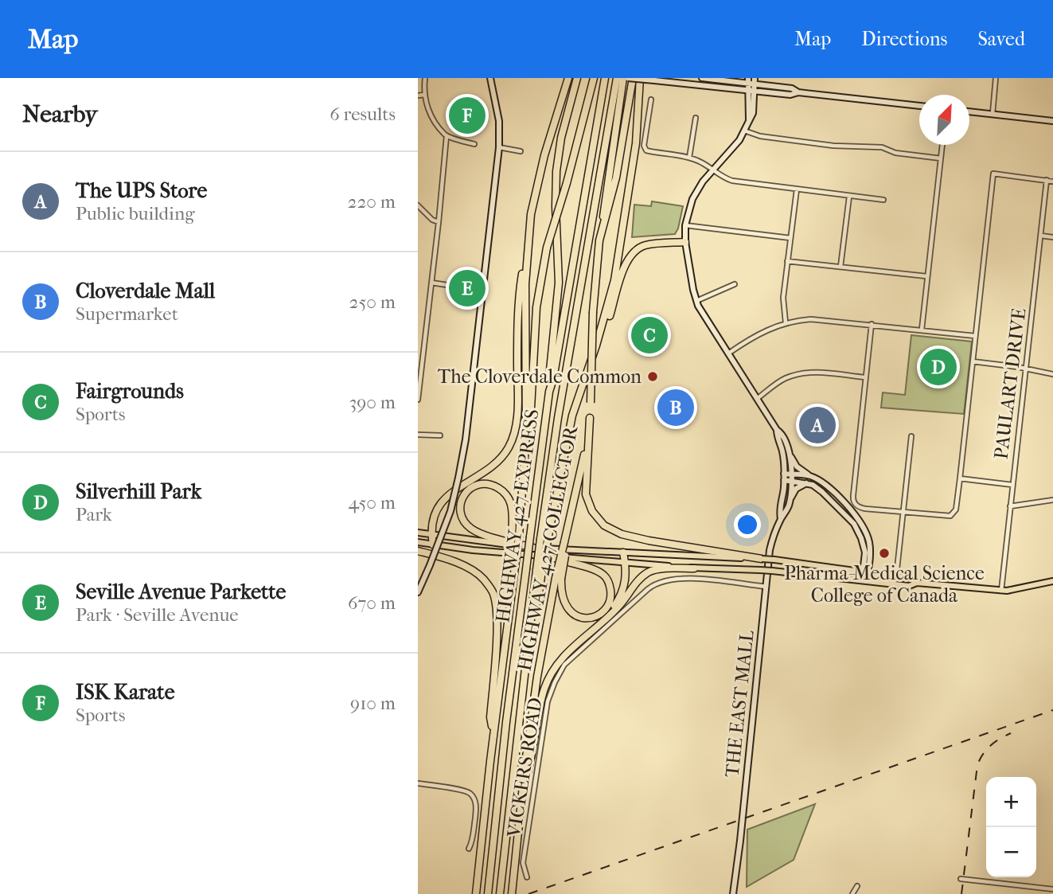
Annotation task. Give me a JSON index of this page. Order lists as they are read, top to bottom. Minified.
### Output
{"streets":{"highway":["HIGHWAY 427 EXPRESS","HIGHWAY 427 COLLECTOR"],"main road":["THE EAST MALL"],"street":["PAULART DRIVE","VICKERS ROAD"]},"crossings":[["THE EAST MALL","VICKERS ROAD"]],"places":["The Cloverdale Common","Pharma-Medical Science College of Canada"],"north":"top right","page":{"header":"Map","nav":["Map","Directions","Saved"],"heading":["Nearby","6 results"],"pins":["F","E","C","D","B","A"],"list":[{"mark":"A","name":"The UPS Store","note":"Public building","value":"220 m"},{"mark":"B","name":"Cloverdale Mall","note":"Supermarket","value":"250 m"},{"mark":"C","name":"Fairgrounds","note":"Sports","value":"390 m"},{"mark":"D","name":"Silverhill Park","note":"Park","value":"450 m"},{"mark":"E","name":"Seville Avenue Parkette","note":"Park · Seville Avenue","value":"670 m"},{"mark":"F","name":"ISK Karate","note":"Sports","value":"910 m"}],"map_buttons":["+","−"]}}
